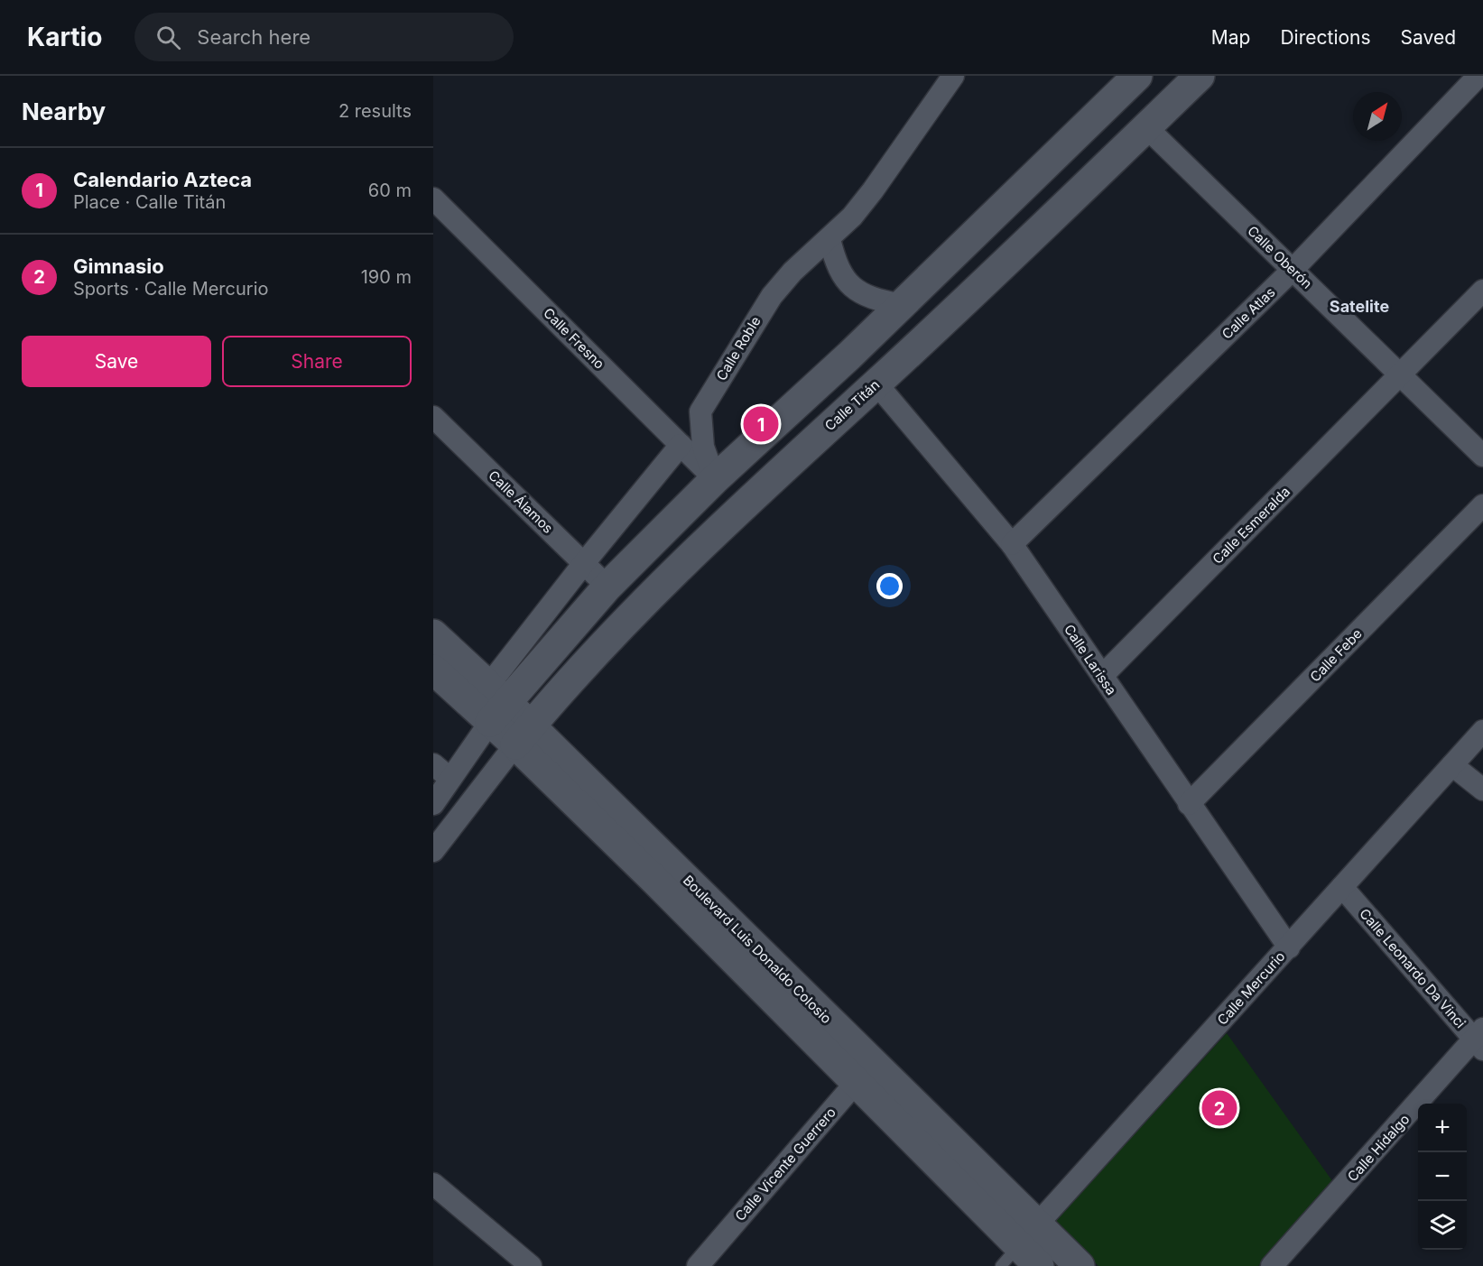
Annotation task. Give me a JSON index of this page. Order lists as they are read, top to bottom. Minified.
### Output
{"streets":{"main road":["Calle Titán","Boulevard Luis Donaldo Colosio"],"street":["Calle Oberón","Calle Atlas","Calle Fresno","Calle Roble","Calle Álamos","Calle Esmeralda","Calle Febe","Calle Larissa","Calle Leonardo Da Vinci","Calle Mercurio","Calle Hidalgo","Calle Vicente Guerrero"]},"crossings":[["Calle Oberón","Calle Atlas"],["Calle Oberón","Calle Titán"],["Calle Oberón","Calle Esmeralda"],["Calle Atlas","Calle Larissa"],["Calle Fresno","Calle Roble"],["Calle Titán","Calle Larissa"],["Calle Titán","Boulevard Luis Donaldo Colosio"],["Calle Esmeralda","Calle Larissa"],["Calle Febe","Calle Larissa"],["Calle Larissa","Calle Mercurio"],["Boulevard Luis Donaldo Colosio","Calle Mercurio"],["Boulevard Luis Donaldo Colosio","Calle Vicente Guerrero"],["Calle Leonardo Da Vinci","Calle Mercurio"],["Calle Leonardo Da Vinci","Calle Hidalgo"]],"districts":["Satelite"],"north":"top right","page":{"header":"Kartio","search":"Search here","nav":["Map","Directions","Saved"],"heading":["Nearby","2 results"],"list":[{"mark":"1","name":"Calendario Azteca","note":"Place · Calle Titán","value":"60 m"},{"mark":"2","name":"Gimnasio","note":"Sports · Calle Mercurio","value":"190 m"}],"buttons":["Save","Share"],"pins":["1","2"],"map_buttons":["+","−"]}}
